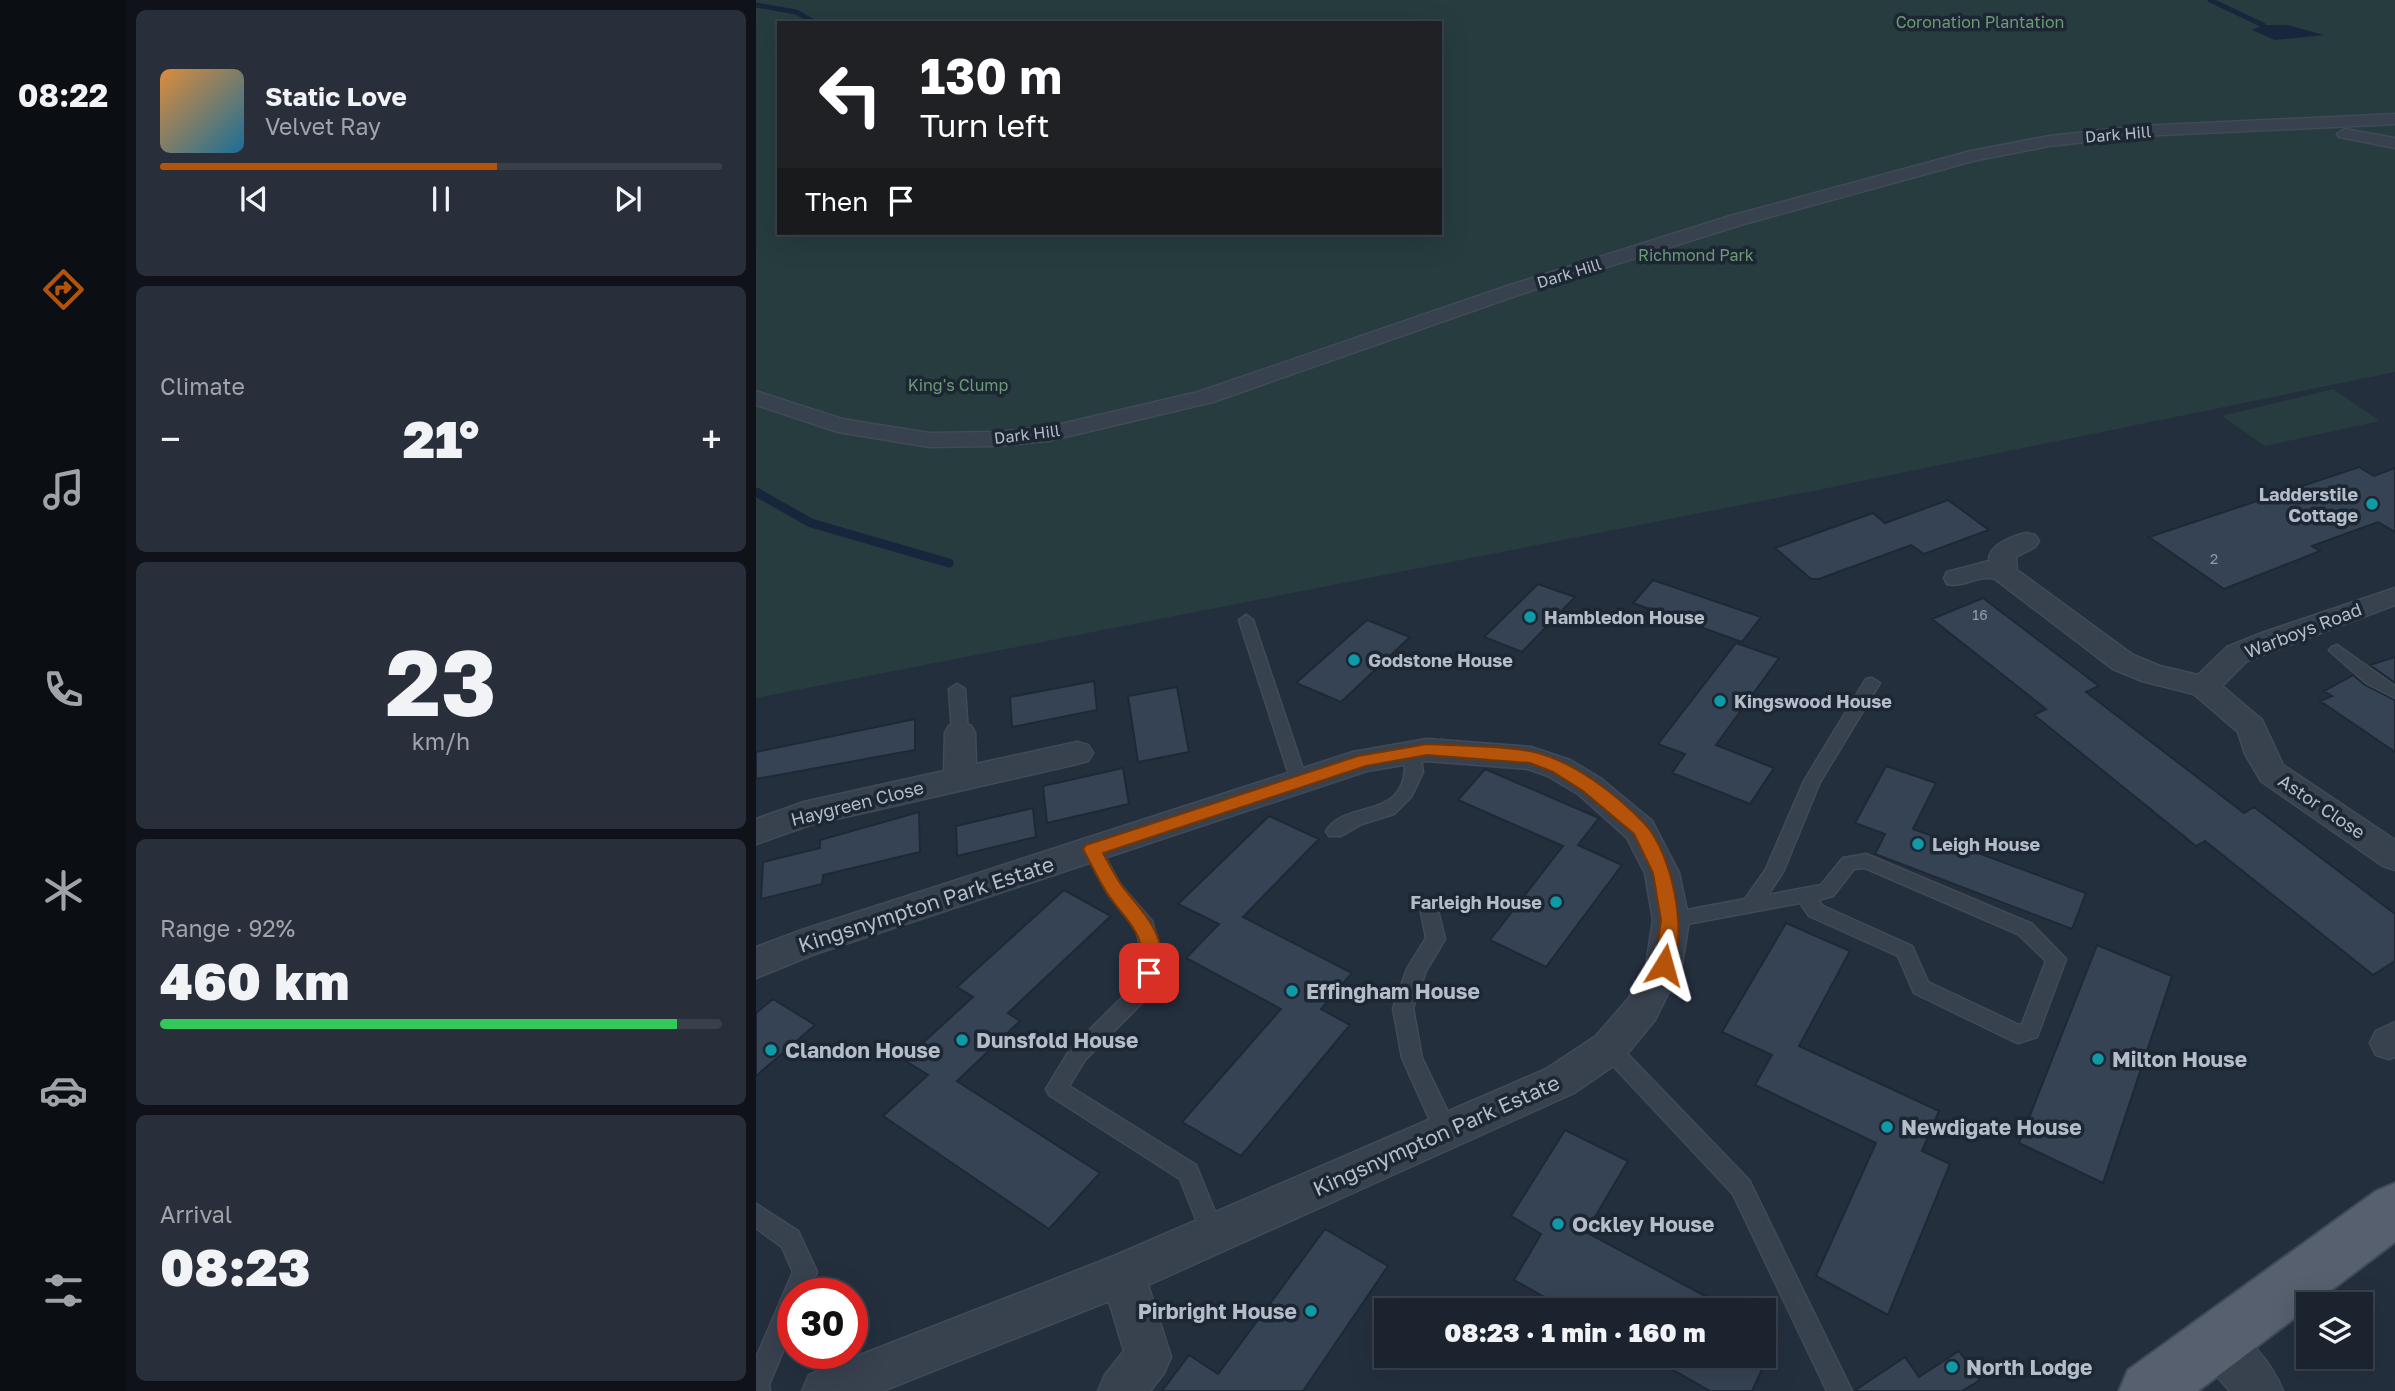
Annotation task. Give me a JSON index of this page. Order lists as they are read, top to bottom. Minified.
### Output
{"streets":{"street":["Dark Hill","Warboys Road","Haygreen Close","Astor Close","Kingsnympton Park Estate"]},"crossings":[["Warboys Road","Astor Close"]],"parks":["Coronation Plantation","Richmond Park","King's Clump"],"places":["Ladderstile Cottage","Hambledon House","Godstone House","Kingswood House","Leigh House","Farleigh House","Effingham House","Dunsfold House","Clandon House","Milton House","Newdigate House","Ockley House","Pirbright House","North Lodge"],"house_numbers":["2","16"],"page":{"tabs":"08:22","turn":["130 m","Turn left"],"song":["Static Love","Velvet Ray"],"then":"Then","tile":["Climate",["23","km/h"],["Range · 92%","460 km"],["Arrival","08:23"]],"heat":["−","21°","+"],"limit":"30","trip":"08:23 · 1 min · 160 m"}}
